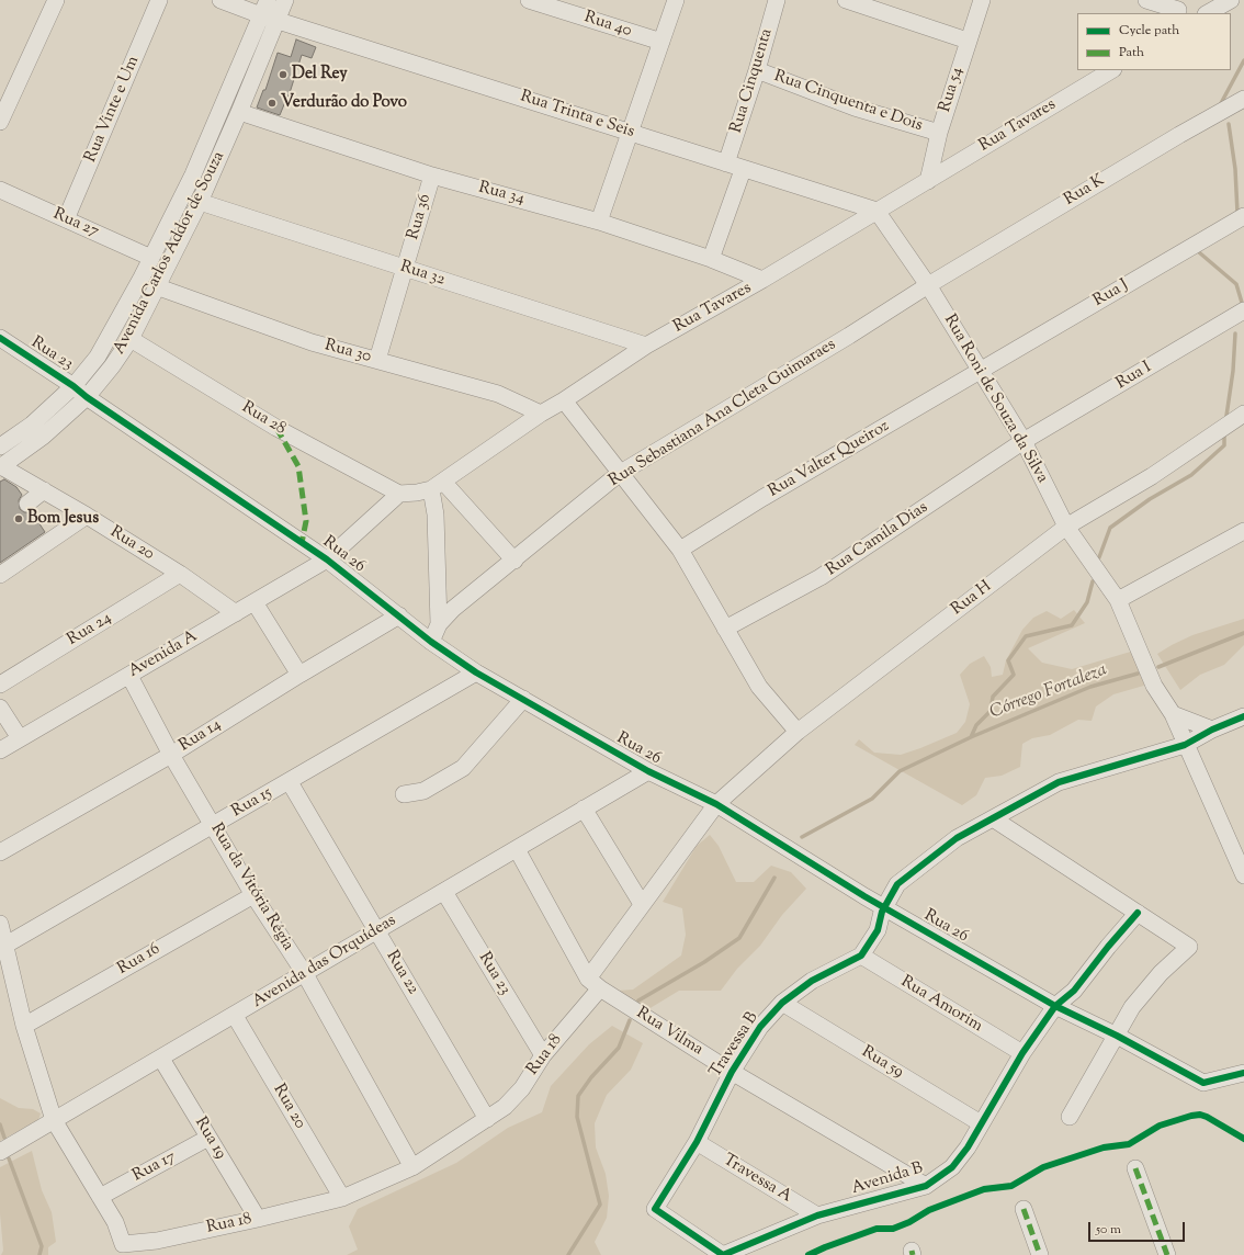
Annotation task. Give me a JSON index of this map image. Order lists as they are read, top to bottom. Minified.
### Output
{"streets":{"street":["Rua 40","Rua Cinquenta","Rua 54","Rua Cinquenta e Dois","Rua Vinte e Um","Rua Trinta e Seis","Rua Tavares","Rua K","Rua 34","Rua 36","Rua 27","Avenida Carlos Addor de Souza","Rua 32","Rua J","Rua 30","Rua 23","Rua I","Rua Roni de Souza da Silva","Rua Sebastiana Ana Cleta Guimaraes","Rua 28","Rua Valter Queiroz","Rua Camila Dias","Rua 20","Rua 26","Rua H","Rua 24","Avenida A","Rua 14","Rua 15","Rua da Vitória Régia","Rua 16","Avenida das Orquídeas","Rua 22","Rua Amorim","Rua Vilma","Travessa B","Rua 18","Rua 59","Rua 19","Rua 17","Travessa A","Avenida B"]},"crossings":[["Rua Cinquenta","Rua Cinquenta e Dois"],["Rua Cinquenta","Rua Trinta e Seis"],["Rua 54","Rua Cinquenta e Dois"],["Rua 54","Rua Tavares"],["Rua Vinte e Um","Rua 27"],["Rua Trinta e Seis","Rua Tavares"],["Rua Trinta e Seis","Avenida Carlos Addor de Souza"],["Rua Trinta e Seis","Rua Roni de Souza da Silva"],["Rua Tavares","Rua 34"],["Rua Tavares","Rua 32"],["Rua Tavares","Rua 30"],["Rua Tavares","Rua Roni de Souza da Silva"],["Rua Tavares","Rua 28"],["Rua K","Rua Roni de Souza da Silva"],["Rua K","Rua Sebastiana Ana Cleta Guimaraes"],["Rua 34","Rua 36"],["Rua 34","Avenida Carlos Addor de Souza"],["Rua 36","Rua 32"],["Rua 36","Rua 30"],["Rua 27","Avenida Carlos Addor de Souza"],["Avenida Carlos Addor de Souza","Rua 32"],["Avenida Carlos Addor de Souza","Rua 30"],["Avenida Carlos Addor de Souza","Rua 23"],["Avenida Carlos Addor de Souza","Rua 28"],["Avenida Carlos Addor de Souza","Rua 20"],["Avenida Carlos Addor de Souza","Rua 26"],["Rua J","Rua Roni de Souza da Silva"],["Rua J","Rua Valter Queiroz"],["Rua 23","Rua 26"],["Rua 23","Avenida das Orquídeas"],["Rua 23","Rua 18"],["Rua I","Rua Roni de Souza da Silva"],["Rua I","Rua Camila Dias"],["Rua Roni de Souza da Silva","Rua Sebastiana Ana Cleta Guimaraes"],["Rua Roni de Souza da Silva","Rua Valter Queiroz"],["Rua Roni de Souza da Silva","Rua Camila Dias"],["Rua Roni de Souza da Silva","Rua H"],["Rua Roni de Souza da Silva","Travessa B"],["Rua Sebastiana Ana Cleta Guimaraes","Rua 26"],["Rua 20","Rua 24"],["Rua 20","Avenida A"],["Rua 20","Avenida das Orquídeas"],["Rua 20","Rua 18"],["Rua 26","Rua H"],["Rua 26","Avenida A"],["Rua 26","Rua 14"],["Rua 26","Rua 15"],["Rua 26","Avenida das Orquídeas"],["Rua 26","Travessa B"],["Rua 26","Rua 18"],["Rua 26","Avenida B"],["Rua H","Rua 18"],["Avenida A","Rua da Vitória Régia"],["Rua 14","Rua da Vitória Régia"],["Rua 15","Rua da Vitória Régia"],["Rua 15","Rua 22"],["Rua 15","Rua 18"],["Rua da Vitória Régia","Rua 16"],["Rua da Vitória Régia","Avenida das Orquídeas"],["Rua da Vitória Régia","Rua 18"],["Rua 16","Rua 18"],["Avenida das Orquídeas","Rua 22"],["Avenida das Orquídeas","Rua Vilma"],["Avenida das Orquídeas","Rua 18"],["Avenida das Orquídeas","Rua 19"],["Rua 22","Rua 18"],["Rua Amorim","Travessa B"],["Rua Amorim","Avenida B"],["Rua Vilma","Travessa B"],["Rua Vilma","Rua 18"],["Rua Vilma","Avenida B"],["Travessa B","Rua 59"],["Travessa B","Travessa A"],["Travessa B","Avenida B"],["Rua 18","Rua 19"],["Rua 18","Rua 17"],["Rua 59","Avenida B"],["Rua 19","Rua 17"],["Travessa A","Avenida B"]],"water":["Córrego Fortaleza"],"places":["Del Rey","Verdurão do Povo","Bom Jesus"],"legend":["Cycle path","Path"],"scale_bar":"50 m"}
